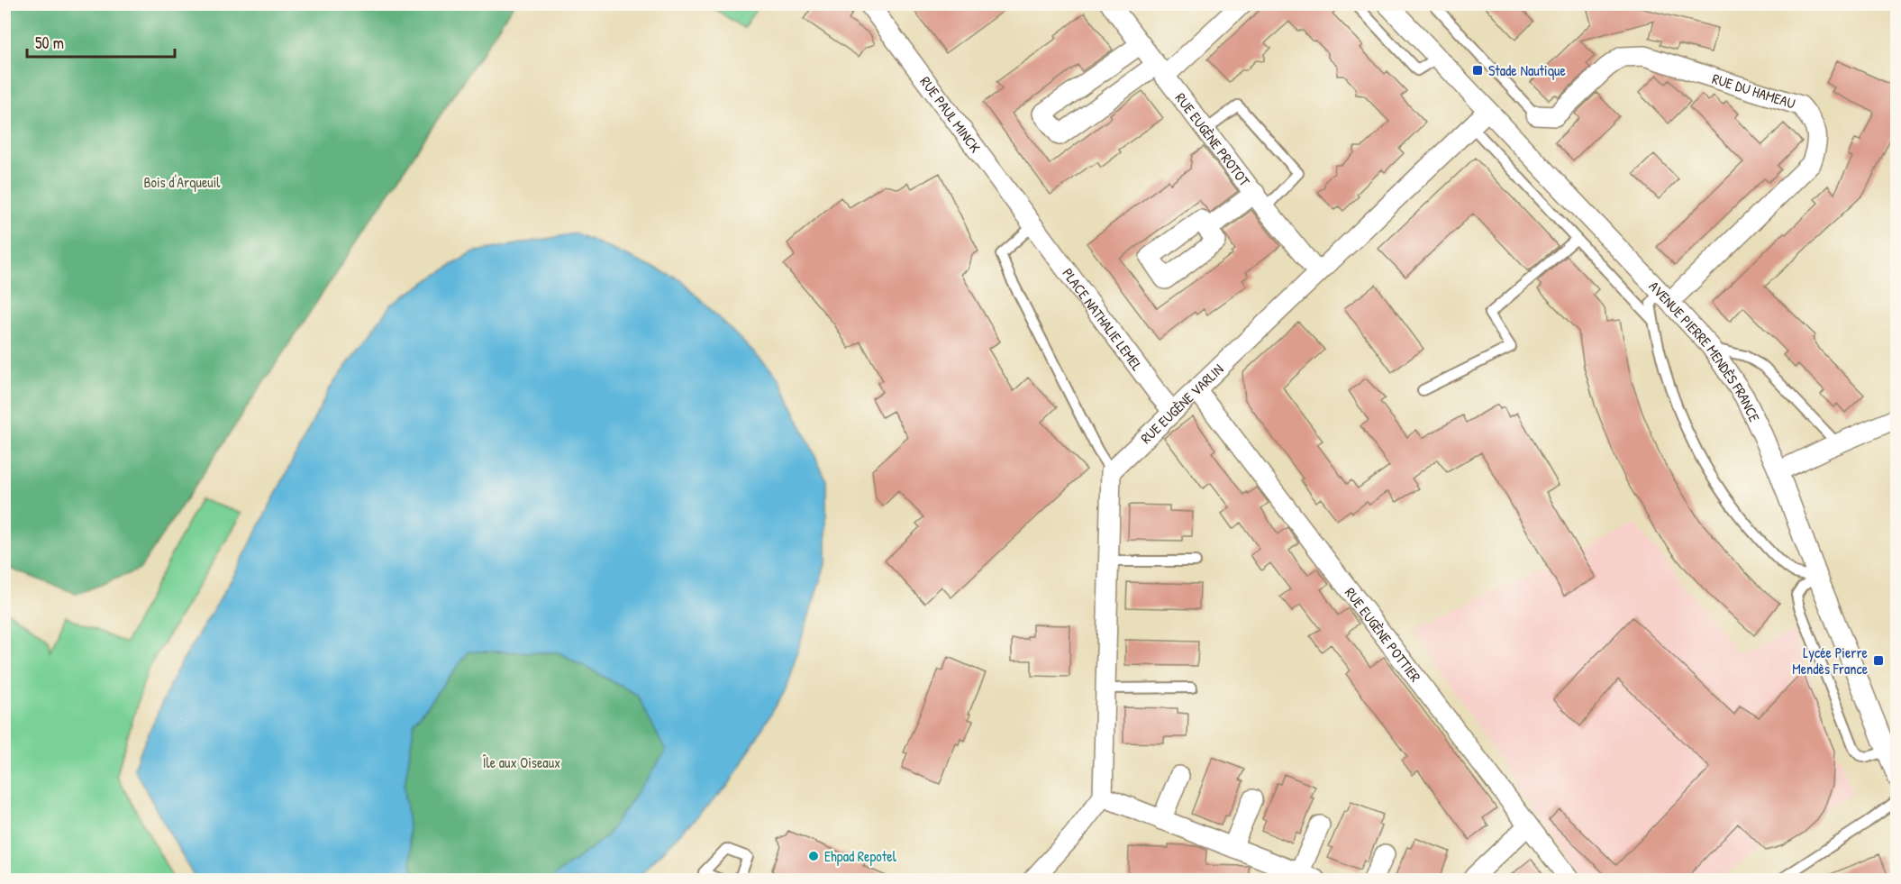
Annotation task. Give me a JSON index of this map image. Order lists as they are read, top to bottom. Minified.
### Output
{"streets":{"street":["RUE DU HAMEAU","RUE PAUL MINCK","RUE EUGÈNE PROTOT","PLACE NATHALIE LEMEL","AVENUE PIERRE MENDÈS FRANCE","RUE EUGÈNE VARLIN","RUE EUGÈNE POTTIER"]},"crossings":[["RUE DU HAMEAU","AVENUE PIERRE MENDÈS FRANCE"],["RUE PAUL MINCK","PLACE NATHALIE LEMEL"],["RUE EUGÈNE PROTOT","RUE EUGÈNE VARLIN"],["PLACE NATHALIE LEMEL","RUE EUGÈNE VARLIN"],["AVENUE PIERRE MENDÈS FRANCE","RUE EUGÈNE VARLIN"],["RUE EUGÈNE VARLIN","RUE EUGÈNE POTTIER"]],"parks":["Bois d'Arqueuil","Île aux Oiseaux"],"places":{"transit":["Stade Nautique","Lycée Pierre Mendès France"],"other":["Ehpad Repotel"]},"scale_bar":"50 m"}
